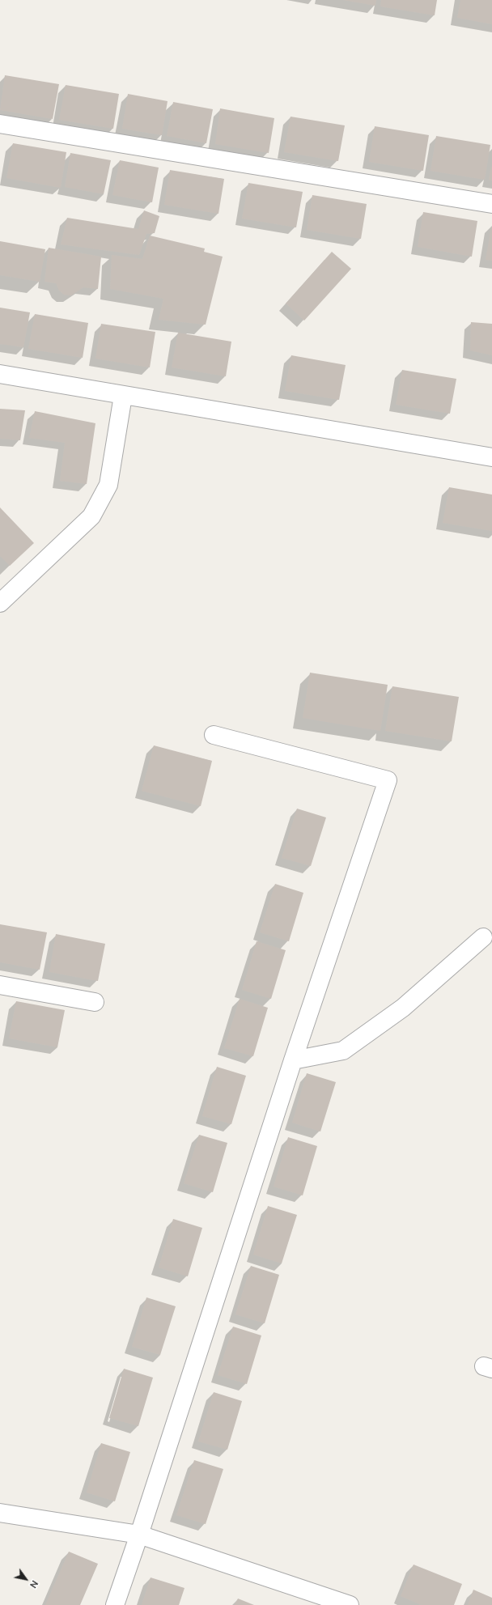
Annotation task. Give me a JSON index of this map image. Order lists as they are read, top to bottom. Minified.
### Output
{"north":"bottom right"}
